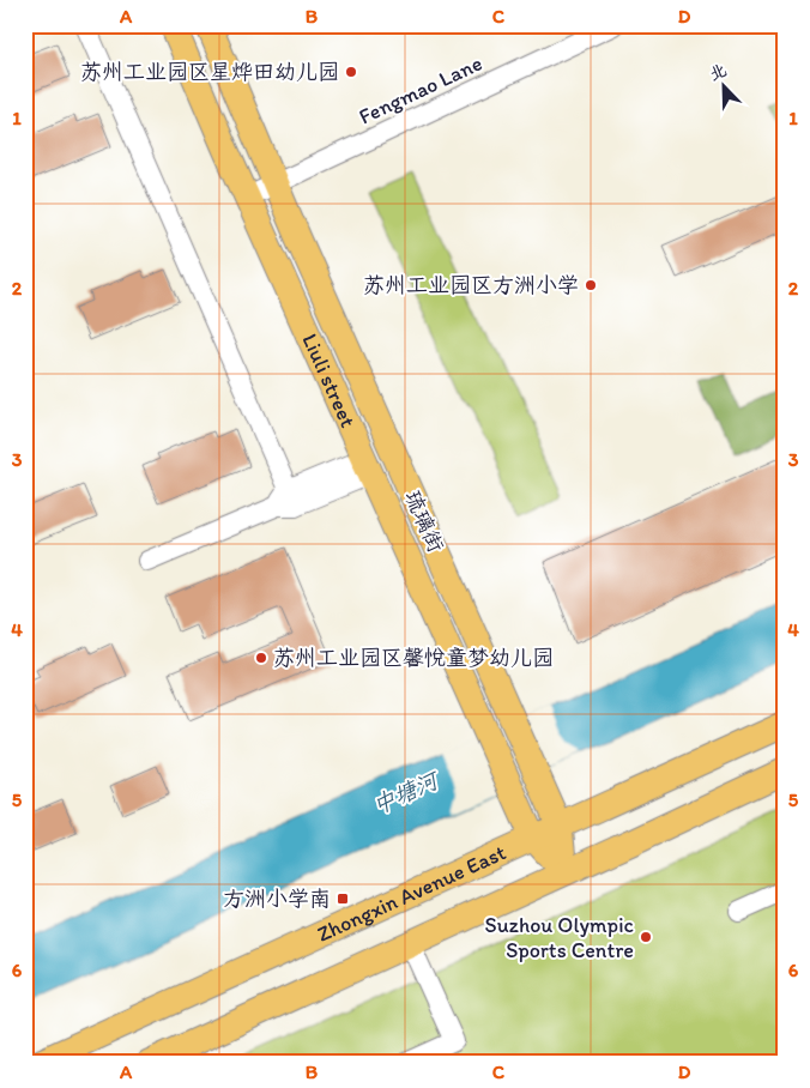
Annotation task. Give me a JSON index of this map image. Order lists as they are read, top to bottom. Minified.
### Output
{"streets":{"main road":["Liuli street","琉璃街","Zhongxin Avenue East"],"street":["Fengmao Lane"]},"crossings":[["Fengmao Lane","Liuli street"],["Fengmao Lane","琉璃街"],["Liuli street","Zhongxin Avenue East"],["琉璃街","Zhongxin Avenue East"]],"water":["中塘河"],"places":{"other":["苏州工业园区星烨田幼儿园","苏州工业园区方洲小学","苏州工业园区馨悦童梦幼儿园","Suzhou Olympic Sports Centre"],"transit":["方洲小学南"]},"north":"top left","grid":{"columns":["A","B","C","D"],"rows":["1","2","3","4","5","6"]}}
